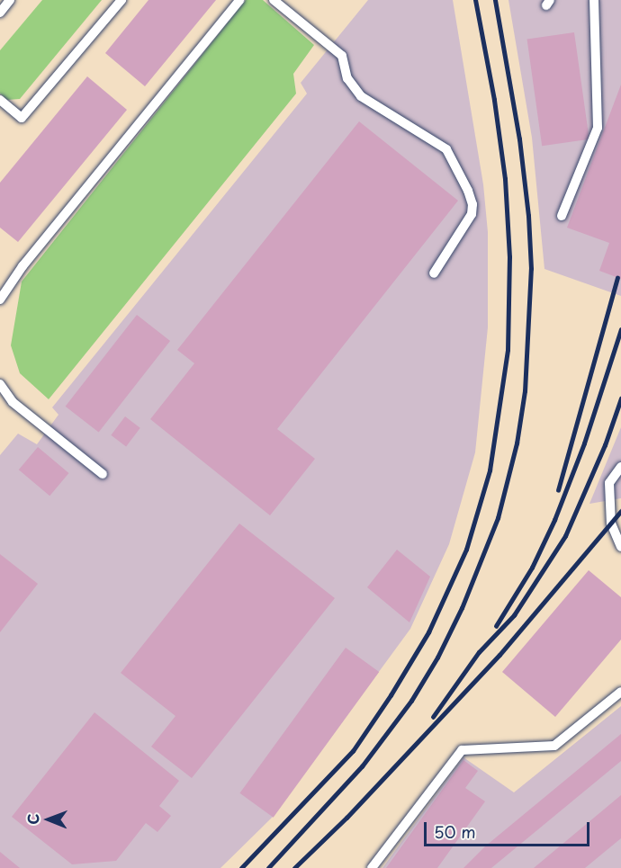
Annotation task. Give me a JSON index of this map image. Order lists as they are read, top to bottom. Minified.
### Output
{"scale_bar":"50 m","north":"left"}
